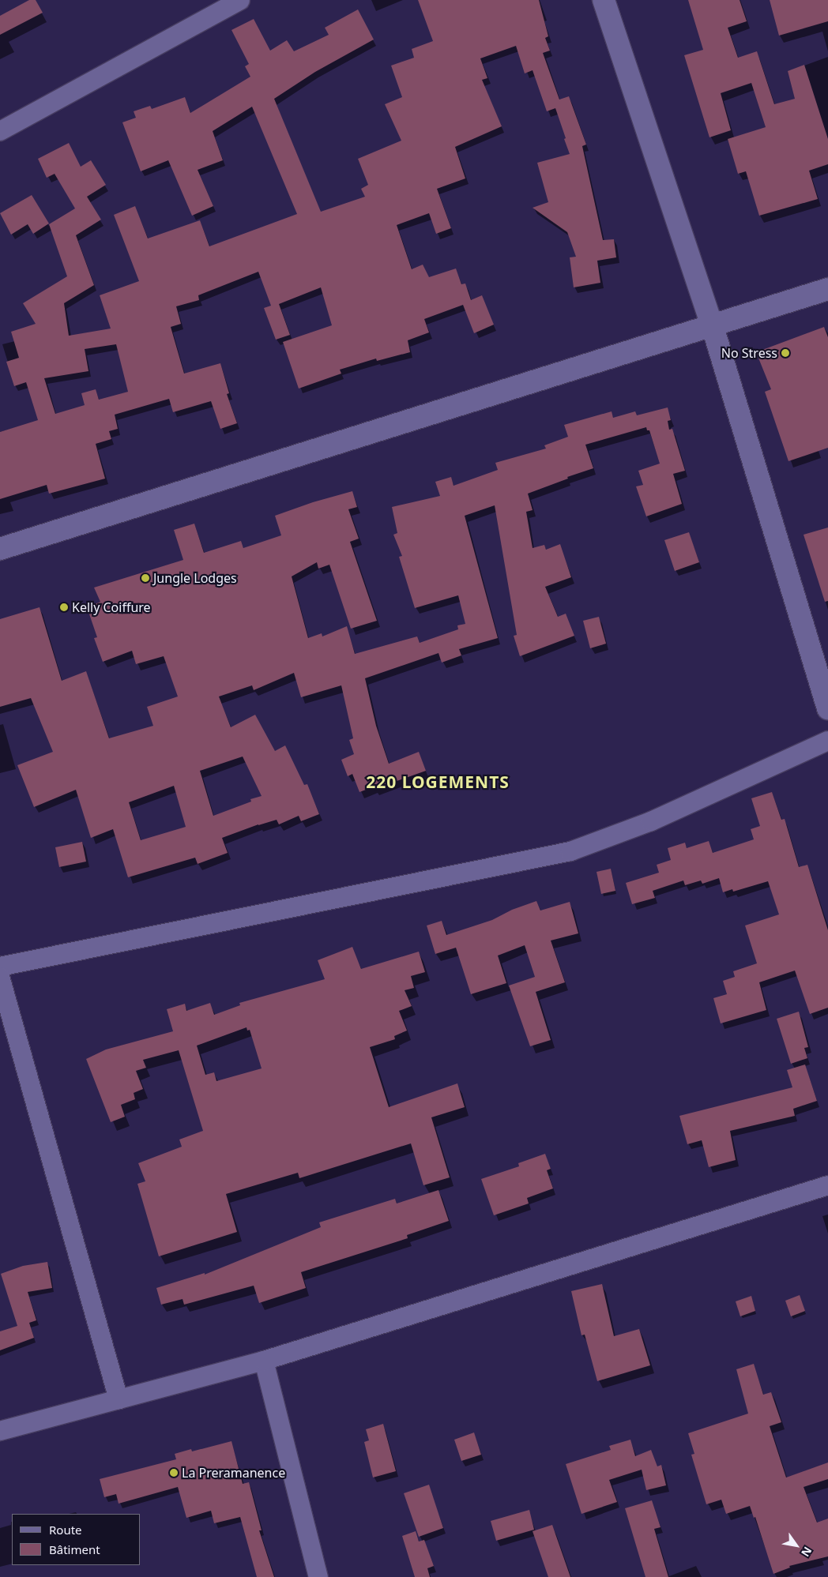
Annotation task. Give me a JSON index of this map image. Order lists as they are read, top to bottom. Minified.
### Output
{"districts":["220 LOGEMENTS"],"places":["No Stress","Jungle Lodges","Kelly Coiffure","La Preramanence"],"legend":["Route","Bâtiment"],"north":"bottom right"}
